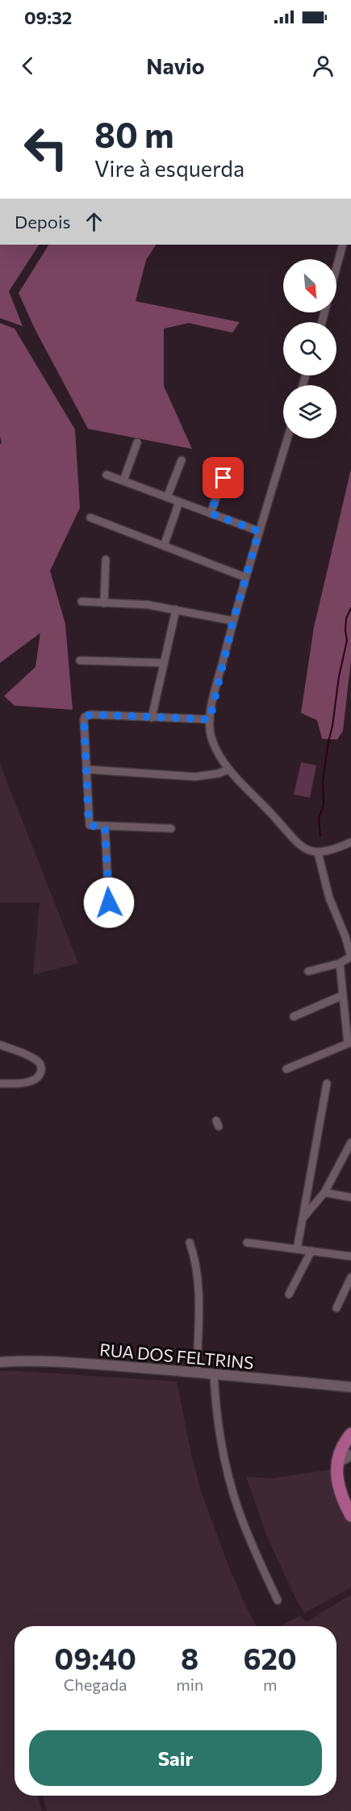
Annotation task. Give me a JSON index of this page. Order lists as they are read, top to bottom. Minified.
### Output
{"streets":{"street":["RUA DOS FELTRINS"]},"north":"bottom right","page":{"status":"09:32","header":"Navio","turn":["80 m","Vire à esquerda"],"then":"Depois","eta":["09:40","Chegada","8","min","620","m"],"buttons":"Sair"}}
